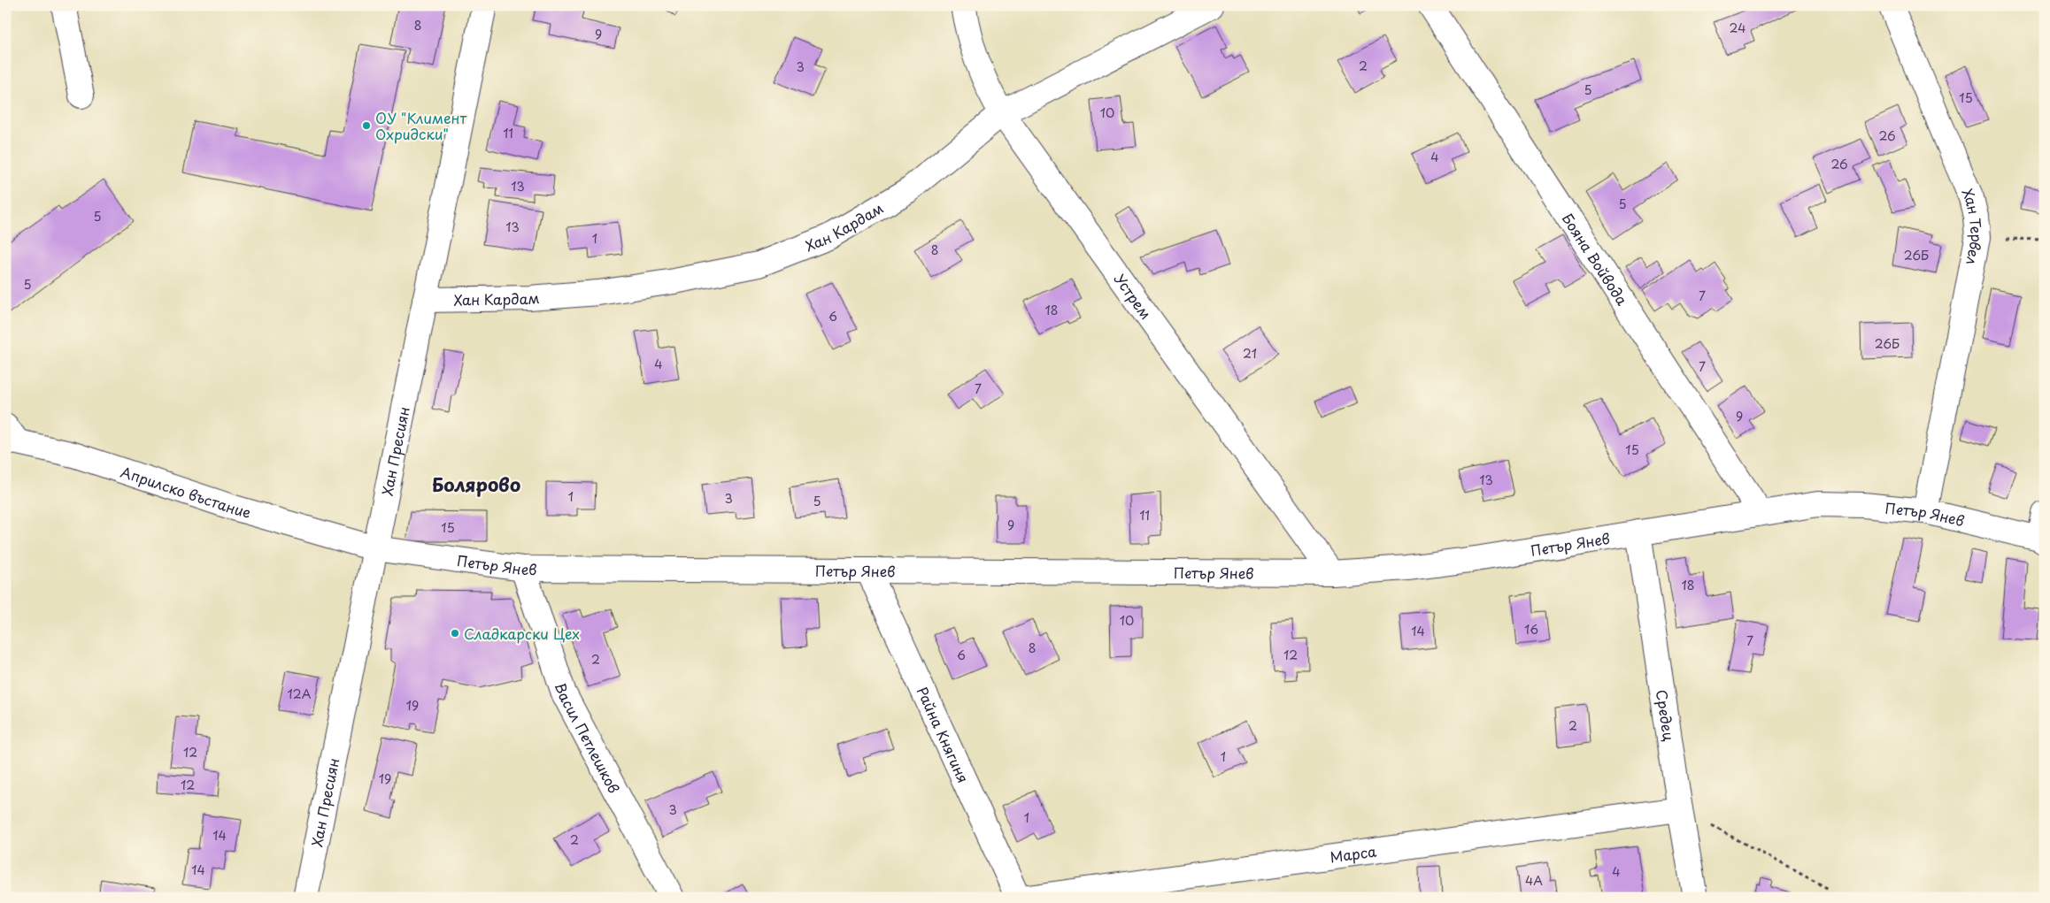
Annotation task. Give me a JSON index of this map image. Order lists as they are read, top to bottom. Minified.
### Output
{"streets":{"street":["Хан Кардам","Хан Тервел","Бояна Войвода","Устрем","Хан Пресиян","Априлско въстание","Петър Янев","Средец","Райна Княгиня","Васил Петлешков","Марса"]},"crossings":[["Хан Кардам","Устрем"],["Хан Кардам","Хан Пресиян"],["Хан Тервел","Петър Янев"],["Бояна Войвода","Петър Янев"],["Устрем","Петър Янев"],["Хан Пресиян","Априлско въстание"],["Хан Пресиян","Петър Янев"],["Априлско въстание","Петър Янев"],["Петър Янев","Средец"],["Петър Янев","Райна Княгиня"],["Петър Янев","Васил Петлешков"],["Средец","Марса"]],"districts":["Болярово"],"places":["ОУ \"Климент Охридски\"","Сладкарски Цех"],"house_numbers":["8","24","9","2","3","5","15","10","11","26","4","26","13","5","5","13","1","8","26Б","5","7","18","6","26Б","21","4","7","7","9","15","13","1","3","5","11","9","15","18","10","16","14","7","8","6","12","2","12А","19","2","12","1","19","12","3","1","14","2","14","4","4А"]}
